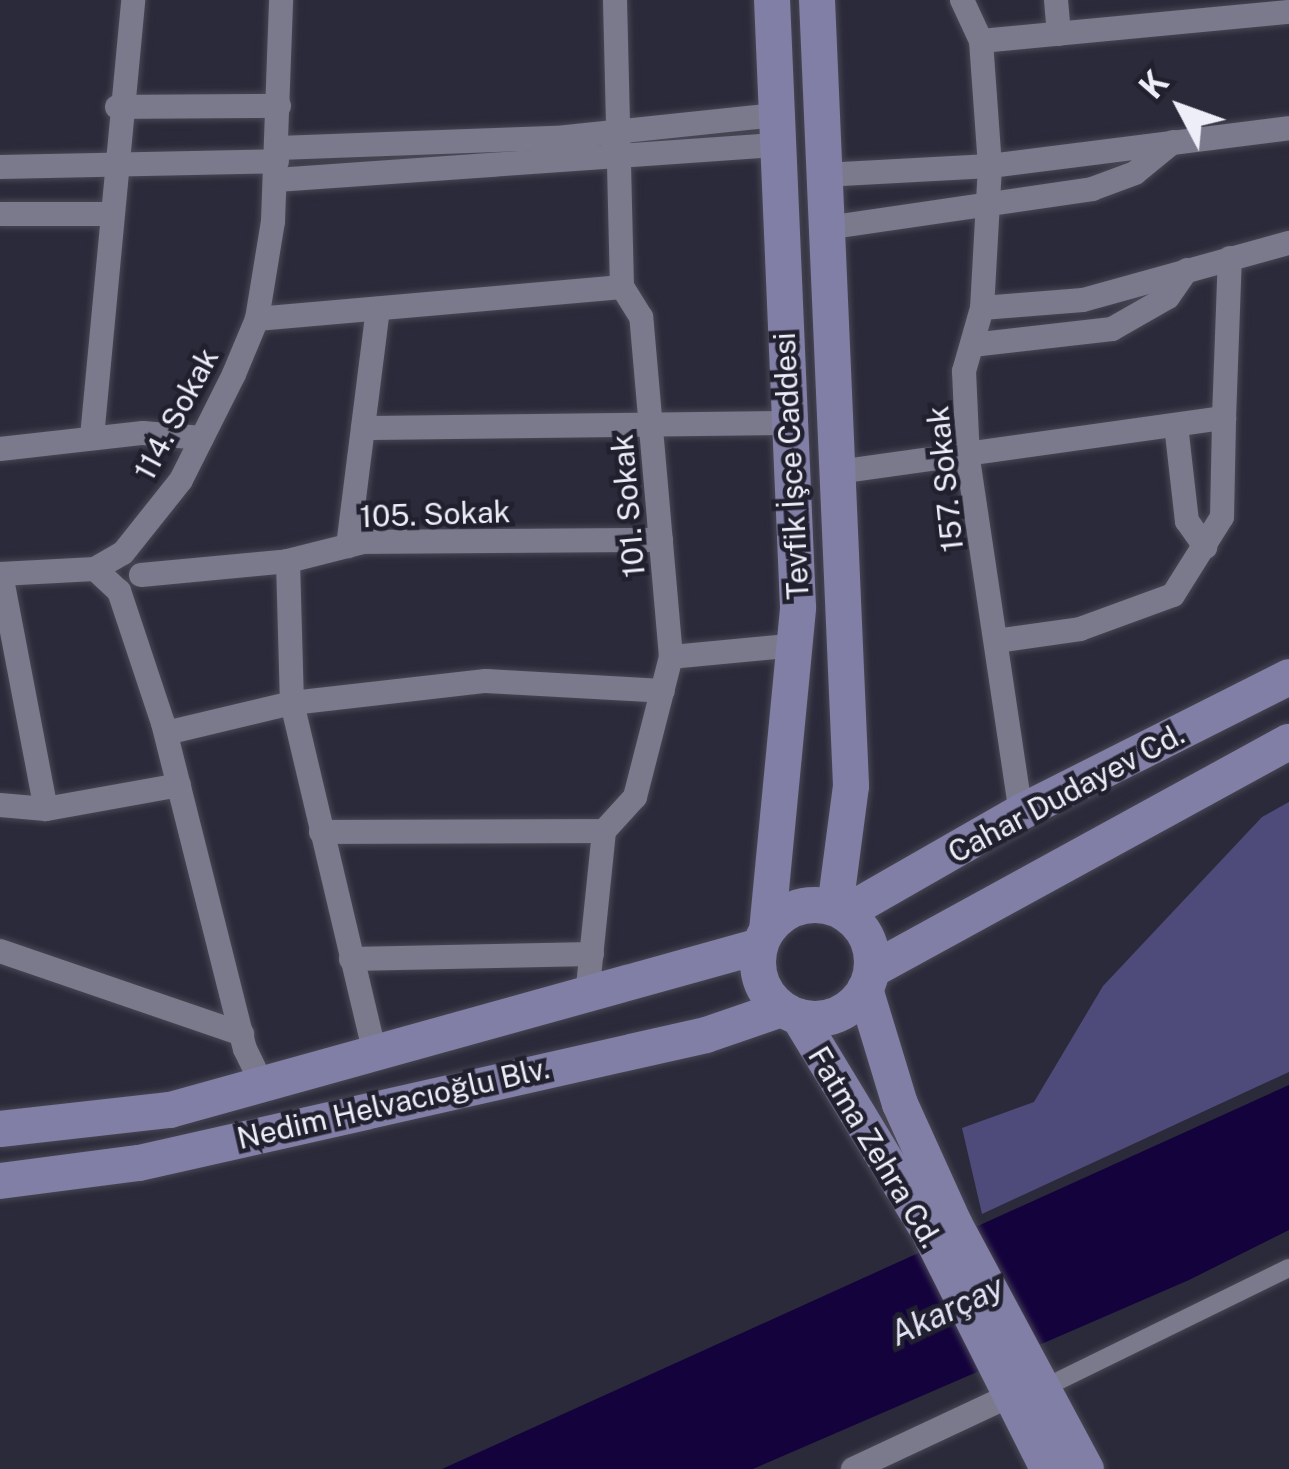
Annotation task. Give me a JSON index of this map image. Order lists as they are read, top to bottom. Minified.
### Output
{"streets":{"main road":["Tevfik İşce Caddesi","Cahar Dudayev Cd.","Nedim Helvacıoğlu Blv.","Fatma Zehra Cd."],"street":["114. Sokak","157. Sokak","101. Sokak","105. Sokak"]},"crossings":[["Tevfik İşce Caddesi","Cahar Dudayev Cd."],["Tevfik İşce Caddesi","Nedim Helvacıoğlu Blv."],["Tevfik İşce Caddesi","Fatma Zehra Cd."],["157. Sokak","Cahar Dudayev Cd."],["101. Sokak","105. Sokak"],["Cahar Dudayev Cd.","Nedim Helvacıoğlu Blv."],["Cahar Dudayev Cd.","Fatma Zehra Cd."],["Nedim Helvacıoğlu Blv.","Fatma Zehra Cd."]],"water":["Akarçay"],"north":"top left"}
